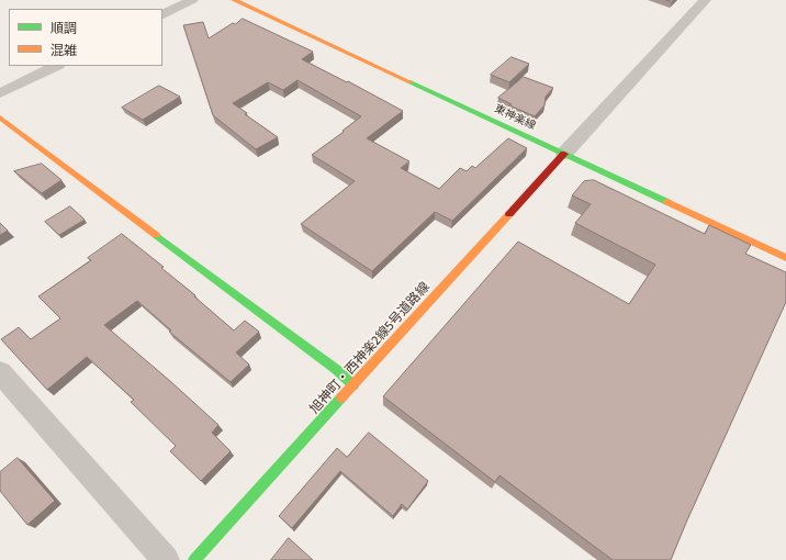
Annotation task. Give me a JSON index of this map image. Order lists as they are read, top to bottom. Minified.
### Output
{"streets":{"street":["東神楽線","旭神町・西神楽2線5号道路線"]},"crossings":[["東神楽線","旭神町・西神楽2線5号道路線"]],"legend":["順調","混雑"]}
